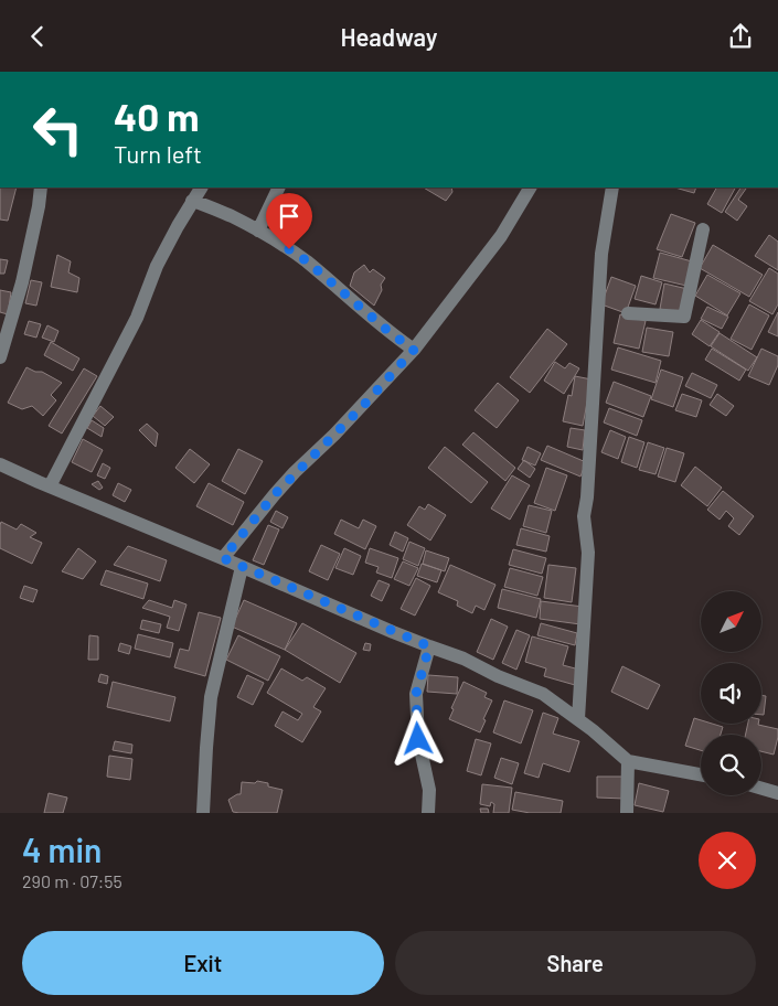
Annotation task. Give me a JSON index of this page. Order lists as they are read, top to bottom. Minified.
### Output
{"north":"top right","page":{"header":"Headway","turn":["40 m","Turn left"],"heading":["4 min","290 m · 07:55"],"buttons":["Exit","Share"]}}
